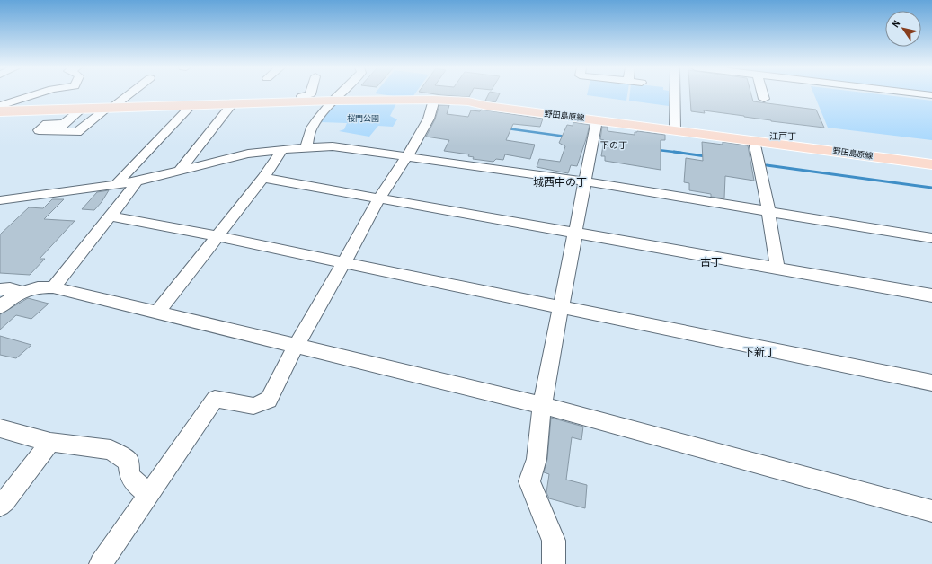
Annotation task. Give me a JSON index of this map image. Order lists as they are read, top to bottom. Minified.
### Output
{"streets":{"main road":["野田島原線"]},"districts":["江戸丁","下の丁","城西中の丁","古丁","下新丁"],"parks":["桜門公園"],"north":"top left"}
